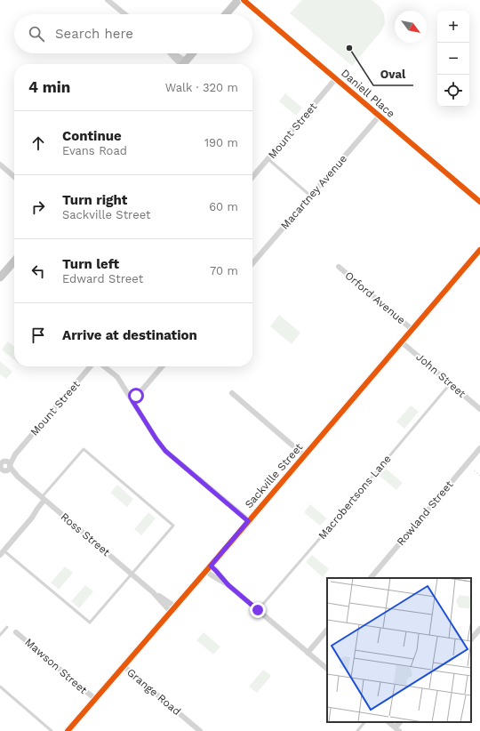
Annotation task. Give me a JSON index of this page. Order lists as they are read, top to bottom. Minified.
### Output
{"streets":{"street":["Daniell Place","Mount Street","Macartney Avenue","Orford Avenue","John Street","Sackville Street","Rowland Street","Ross Street","Mawson Street","Grange Road"],"lane":["Macrobertsons Lane"]},"crossings":[["Daniell Place","Mount Street"],["Daniell Place","Macartney Avenue"],["Mount Street","Ross Street"],["Orford Avenue","Sackville Street"],["John Street","Sackville Street"],["John Street","Macrobertsons Lane"],["Sackville Street","Ross Street"],["Sackville Street","Mawson Street"],["Sackville Street","Grange Road"]],"places":["Oval"],"north":"bottom right","page":{"map_buttons":["+","−"],"search":"Search here","heading":["4 min","Walk · 320 m"],"list":[["Continue","Evans Road","190 m"],["Turn right","Sackville Street","60 m"],["Turn left","Edward Street","70 m"],"Arrive at destination"]}}
